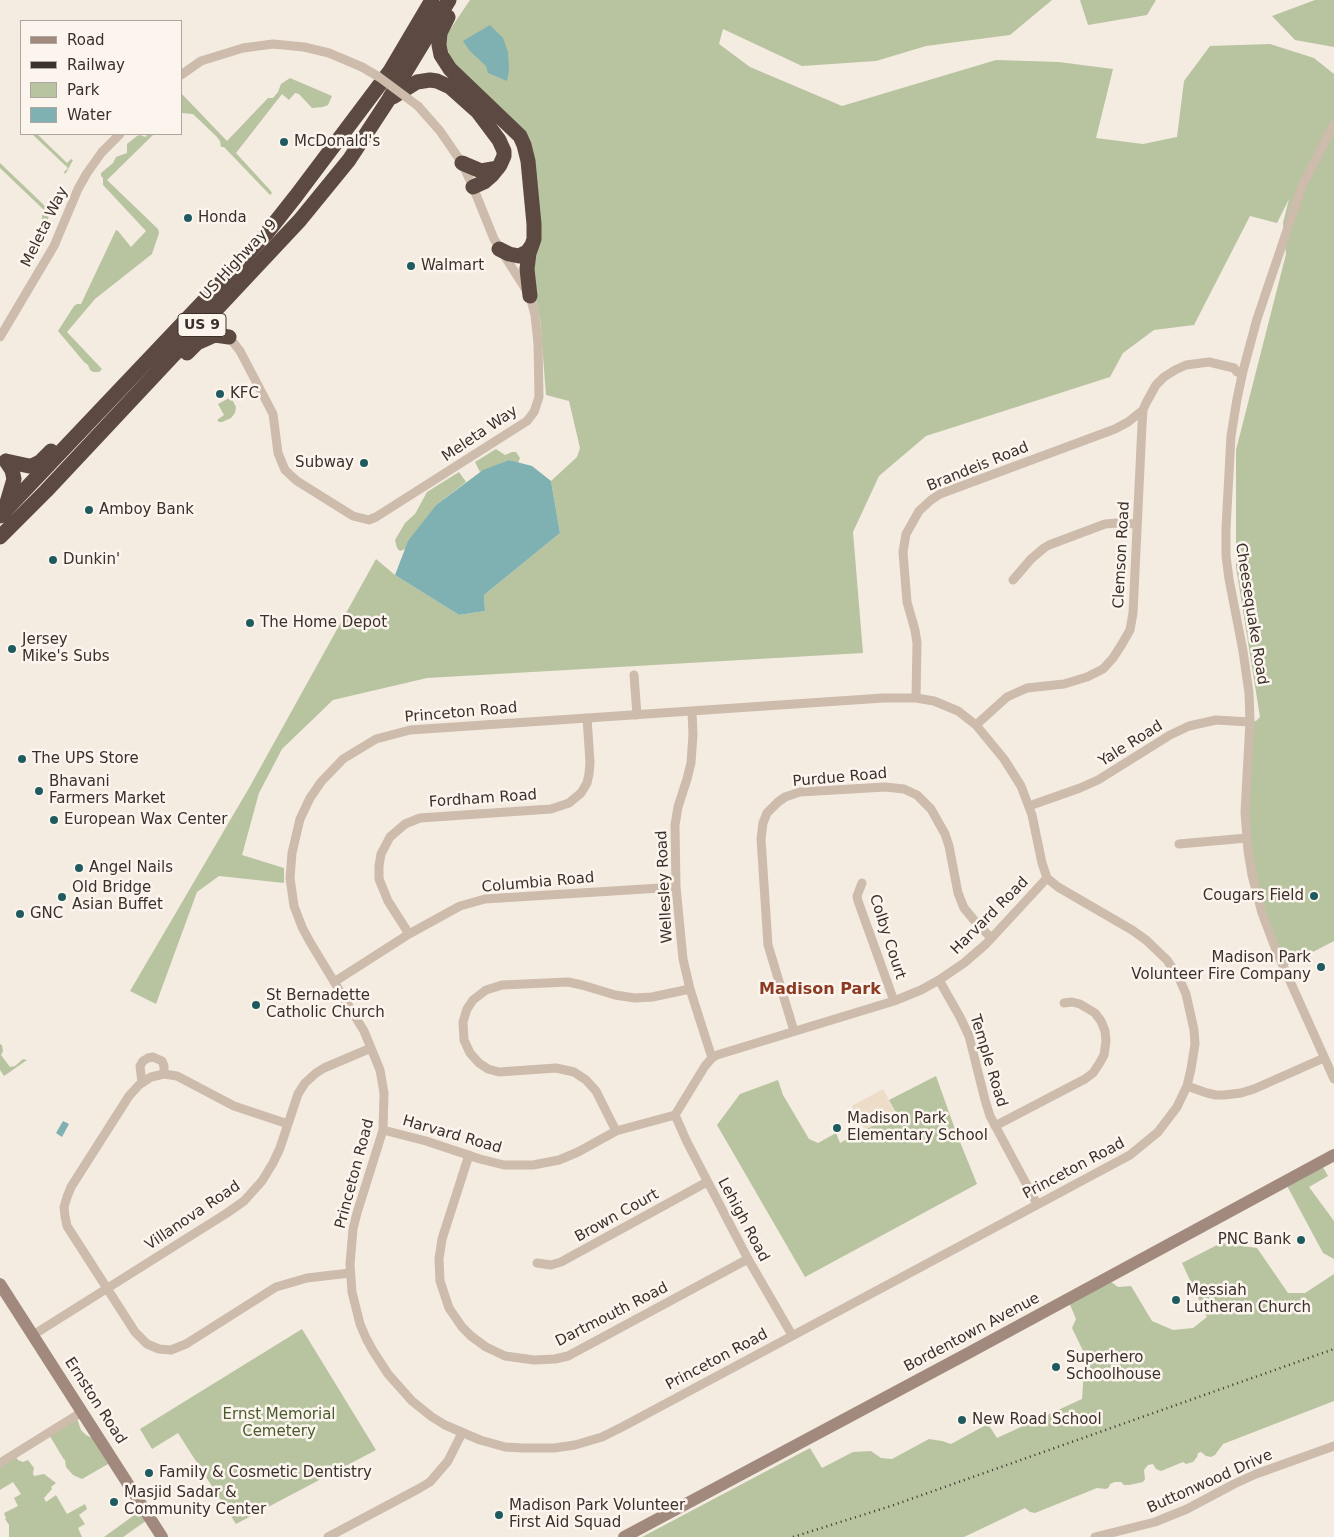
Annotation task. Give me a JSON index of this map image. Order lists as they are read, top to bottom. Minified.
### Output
{"streets":{"highway":["US Highway 9","US 9"],"street":["Meleta Way","Brandeis Road","Clemson Road","Cheesequake Road","Princeton Road","Yale Road","Purdue Road","Fordham Road","Columbia Road","Wellesley Road","Harvard Road","Colby Court","Temple Road","Villanova Road","Brown Court","Lehigh Road","Dartmouth Road","Bordentown Avenue","Ernston Road","Buttonwood Drive"]},"crossings":[["Brandeis Road","Clemson Road"],["Brandeis Road","Princeton Road"],["Clemson Road","Princeton Road"],["Cheesequake Road","Yale Road"],["Princeton Road","Yale Road"],["Princeton Road","Fordham Road"],["Princeton Road","Columbia Road"],["Princeton Road","Wellesley Road"],["Princeton Road","Harvard Road"],["Princeton Road","Temple Road"],["Princeton Road","Villanova Road"],["Princeton Road","Lehigh Road"],["Purdue Road","Harvard Road"],["Fordham Road","Columbia Road"],["Columbia Road","Wellesley Road"],["Wellesley Road","Harvard Road"],["Harvard Road","Colby Court"],["Harvard Road","Temple Road"],["Harvard Road","Lehigh Road"],["Harvard Road","Dartmouth Road"],["Villanova Road","Ernston Road"],["Brown Court","Lehigh Road"],["Lehigh Road","Dartmouth Road"]],"districts":["Madison Park"],"parks":["Ernst Memorial Cemetery"],"places":["McDonald's","Honda","Walmart","KFC","Subway","Amboy Bank","Dunkin'","The Home Depot","Jersey Mike's Subs","The UPS Store","Bhavani Farmers Market","European Wax Center","Angel Nails","Cougars Field","Old Bridge Asian Buffet","GNC","Madison Park Volunteer Fire Company","St Bernadette Catholic Church","Madison Park Elementary School","PNC Bank","Messiah Lutheran Church","Superhero Schoolhouse","New Road School","Family & Cosmetic Dentistry","Masjid Sadar & Community Center","Madison Park Volunteer First Aid Squad"],"legend":["Road","Railway","Park","Water"]}
